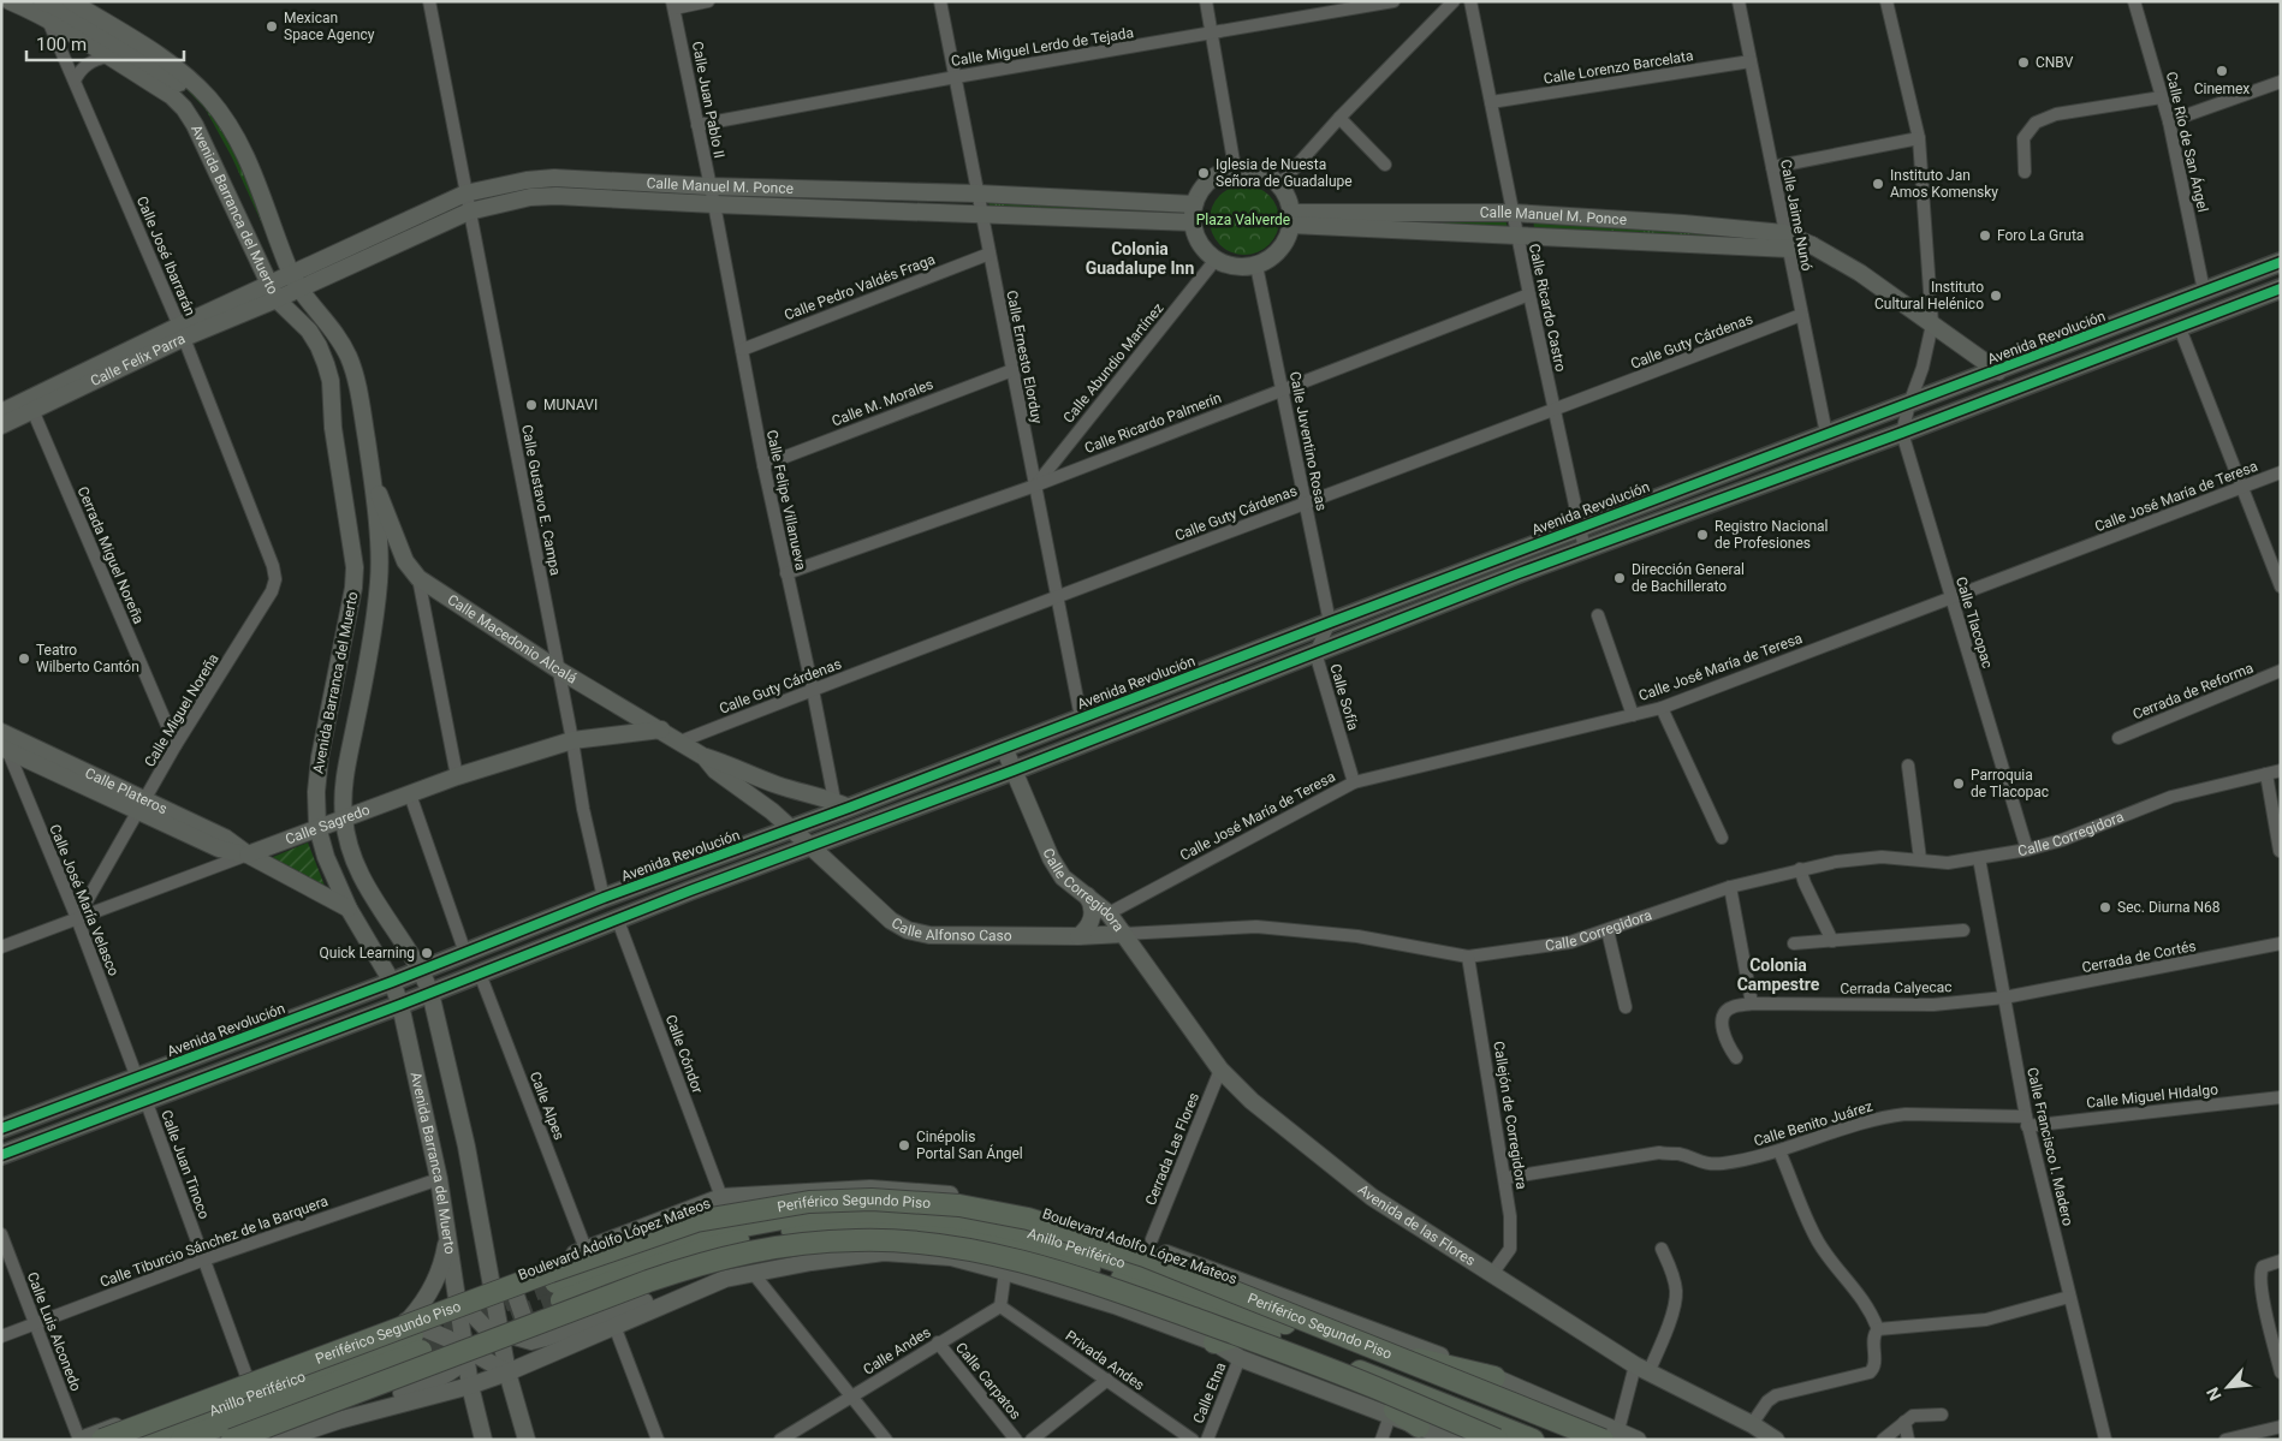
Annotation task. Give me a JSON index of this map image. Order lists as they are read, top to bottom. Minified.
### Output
{"streets":{"highway":["Periférico Segundo Piso","Anillo Periférico"],"main road":["Calle Manuel M. Ponce","Avenida Barranca del Muerto","Avenida Revolución","Calle Felix Parra","Calle Macedonio Alcalá","Calle Plateros","Calle Sagredo","Calle Corregidora","Calle Alfonso Caso","Avenida de las Flores","Boulevard Adolfo López Mateos"],"street":["Calle Miguel Lerdo de Tejada","Calle Lorenzo Barcelata","Calle Juan Pablo II","Calle Río de San Ángel","Calle Jaime Nunó","Calle José Ibarrarán","Calle Pedro Valdés Fraga","Calle Ricardo Castro","Calle Guty Cárdenas","Calle Ernesto Elorduy","Calle Abundio Martínez","Calle M. Morales","Calle Ricardo Palmerín","Calle Juventino Rosas","Calle José María de Teresa","Calle Gustavo E. Campa","Calle Felipe Villanueva","Cerrada Miguel Noreña","Calle Tlacopac","Cerrada de Reforma","Calle Sofía","Calle Miguel Noreña","Calle José María Velasco","Cerrada de Cortés","Cerrada Calyecac","Calle Cóndor","Calle Miguel HIdalgo","Calle Alpes","Callejón de Corregidora","Calle Benito Juárez","Calle Francisco I. Madero","Cerrada Las Flores","Calle Juan Tinoco","Calle Tiburcio Sánchez de la Barquera","Calle Luis Alconedo","Calle Andes","Privada Andes","Calle Carpatos","Calle Etna"]},"crossings":[["Calle Miguel Lerdo de Tejada","Calle Juan Pablo II"],["Calle Miguel Lerdo de Tejada","Calle Ernesto Elorduy"],["Calle Lorenzo Barcelata","Calle Jaime Nunó"],["Calle Lorenzo Barcelata","Calle Ricardo Castro"],["Calle Juan Pablo II","Calle Manuel M. Ponce"],["Calle Juan Pablo II","Calle Felipe Villanueva"],["Calle Río de San Ángel","Avenida Revolución"],["Calle Manuel M. Ponce","Avenida Barranca del Muerto"],["Calle Manuel M. Ponce","Calle Jaime Nunó"],["Calle Manuel M. Ponce","Calle Ricardo Castro"],["Calle Manuel M. Ponce","Avenida Revolución"],["Calle Manuel M. Ponce","Calle Ernesto Elorduy"],["Calle Manuel M. Ponce","Calle Felix Parra"],["Calle Manuel M. Ponce","Calle Abundio Martínez"],["Calle Manuel M. Ponce","Calle Juventino Rosas"],["Calle Manuel M. Ponce","Calle Gustavo E. Campa"],["Calle Manuel M. Ponce","Calle Felipe Villanueva"],["Avenida Barranca del Muerto","Calle José Ibarrarán"],["Avenida Barranca del Muerto","Avenida Revolución"],["Avenida Barranca del Muerto","Calle Felix Parra"],["Avenida Barranca del Muerto","Calle Macedonio Alcalá"],["Avenida Barranca del Muerto","Calle Plateros"],["Avenida Barranca del Muerto","Calle Sagredo"],["Avenida Barranca del Muerto","Boulevard Adolfo López Mateos"],["Avenida Barranca del Muerto","Calle Tiburcio Sánchez de la Barquera"],["Calle Jaime Nunó","Avenida Revolución"],["Calle Jaime Nunó","Calle Guty Cárdenas"],["Calle José Ibarrarán","Calle Felix Parra"],["Calle José Ibarrarán","Calle Miguel Noreña"],["Calle Pedro Valdés Fraga","Calle Ernesto Elorduy"],["Calle Pedro Valdés Fraga","Calle Felipe Villanueva"],["Calle Ricardo Castro","Avenida Revolución"],["Calle Ricardo Castro","Calle Guty Cárdenas"],["Calle Ricardo Castro","Calle Ricardo Palmerín"],["Avenida Revolución","Calle Ernesto Elorduy"],["Avenida Revolución","Calle Juventino Rosas"],["Avenida Revolución","Calle Gustavo E. Campa"],["Avenida Revolución","Calle Felipe Villanueva"],["Avenida Revolución","Calle Macedonio Alcalá"],["Avenida Revolución","Calle Sofía"],["Avenida Revolución","Calle Corregidora"],["Avenida Revolución","Calle José María Velasco"],["Calle Guty Cárdenas","Calle Ernesto Elorduy"],["Calle Guty Cárdenas","Calle Juventino Rosas"],["Calle Guty Cárdenas","Calle Felipe Villanueva"],["Calle Guty Cárdenas","Calle Macedonio Alcalá"],["Calle Ernesto Elorduy","Calle Abundio Martínez"],["Calle Ernesto Elorduy","Calle M. Morales"],["Calle Ernesto Elorduy","Calle Ricardo Palmerín"],["Calle Felix Parra","Cerrada Miguel Noreña"],["Calle Abundio Martínez","Calle Ricardo Palmerín"],["Calle Abundio Martínez","Calle Juventino Rosas"],["Calle M. Morales","Calle Felipe Villanueva"],["Calle Ricardo Palmerín","Calle Juventino Rosas"],["Calle Ricardo Palmerín","Calle Felipe Villanueva"],["Calle Juventino Rosas","Calle Sofía"],["Calle José María de Teresa","Calle Tlacopac"],["Calle José María de Teresa","Calle Sofía"],["Calle José María de Teresa","Calle Corregidora"],["Calle Gustavo E. Campa","Calle Macedonio Alcalá"],["Calle Gustavo E. Campa","Calle Sagredo"],["Calle Felipe Villanueva","Calle Macedonio Alcalá"],["Cerrada Miguel Noreña","Calle Miguel Noreña"],["Calle Tlacopac","Calle Corregidora"],["Calle Macedonio Alcalá","Calle Sagredo"],["Calle Macedonio Alcalá","Calle Alfonso Caso"],["Calle Miguel Noreña","Calle Plateros"],["Calle Miguel Noreña","Calle Sagredo"],["Calle Miguel Noreña","Calle José María Velasco"],["Calle Plateros","Calle Sagredo"],["Calle Plateros","Calle José María Velasco"],["Calle Sagredo","Calle José María Velasco"],["Calle Corregidora","Calle Alfonso Caso"],["Calle Corregidora","Callejón de Corregidora"],["Calle Corregidora","Calle Francisco I. Madero"],["Calle Corregidora","Avenida de las Flores"],["Calle Alfonso Caso","Avenida de las Flores"],["Cerrada de Cortés","Cerrada Calyecac"],["Cerrada de Cortés","Calle Francisco I. Madero"],["Cerrada Calyecac","Calle Francisco I. Madero"],["Calle Cóndor","Boulevard Adolfo López Mateos"],["Calle Miguel HIdalgo","Calle Benito Juárez"],["Calle Miguel HIdalgo","Calle Francisco I. Madero"],["Calle Alpes","Boulevard Adolfo López Mateos"],["Callejón de Corregidora","Calle Benito Juárez"],["Callejón de Corregidora","Avenida de las Flores"],["Calle Benito Juárez","Calle Francisco I. Madero"],["Cerrada Las Flores","Avenida de las Flores"],["Calle Juan Tinoco","Boulevard Adolfo López Mateos"],["Calle Juan Tinoco","Calle Tiburcio Sánchez de la Barquera"],["Periférico Segundo Piso","Boulevard Adolfo López Mateos"],["Boulevard Adolfo López Mateos","Anillo Periférico"],["Boulevard Adolfo López Mateos","Calle Luis Alconedo"],["Calle Tiburcio Sánchez de la Barquera","Calle Luis Alconedo"],["Calle Andes","Privada Andes"],["Calle Andes","Calle Carpatos"]],"districts":["Colonia Guadalupe Inn","Colonia Campestre"],"parks":["Plaza Valverde"],"places":["Mexican Space Agency","CNBV","Cinemex","Iglesia de Nuesta Señora de Guadalupe","Instituto Jan Amos Komensky","Foro La Gruta","Instituto Cultural Helénico","MUNAVI","Registro Nacional de Profesiones","Dirección General de Bachillerato","Teatro Wilberto Cantón","Parroquia de Tlacopac","Sec. Diurna N68","Quick Learning","Cinépolis Portal San Ángel"],"scale_bar":"100 m","north":"bottom left"}
